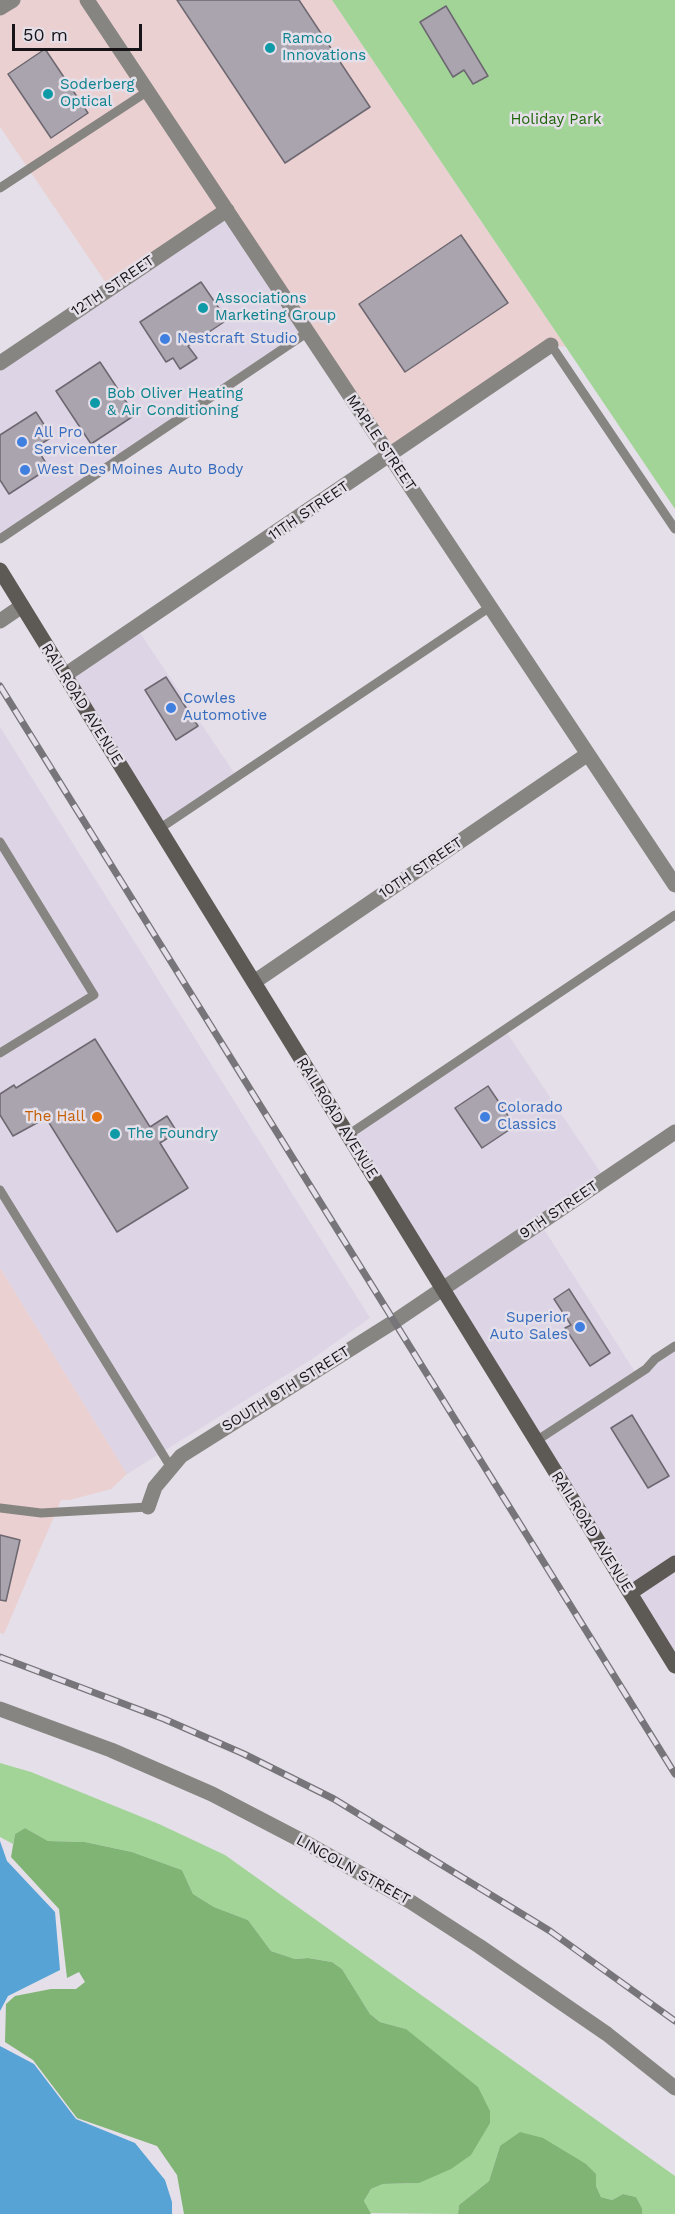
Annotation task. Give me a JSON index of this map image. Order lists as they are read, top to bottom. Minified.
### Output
{"streets":{"main road":["RAILROAD AVENUE"],"street":["12TH STREET","MAPLE STREET","11TH STREET","10TH STREET","9TH STREET","SOUTH 9TH STREET","LINCOLN STREET"]},"crossings":[["12TH STREET","MAPLE STREET"],["MAPLE STREET","11TH STREET"],["MAPLE STREET","10TH STREET"],["11TH STREET","RAILROAD AVENUE"],["RAILROAD AVENUE","10TH STREET"],["RAILROAD AVENUE","9TH STREET"],["RAILROAD AVENUE","SOUTH 9TH STREET"],["9TH STREET","SOUTH 9TH STREET"]],"parks":["Holiday Park"],"places":["Ramco Innovations","Soderberg Optical","Associations Marketing Group","Nestcraft Studio","Bob Oliver Heating & Air Conditioning","All Pro Servicenter","West Des Moines Auto Body","Cowles Automotive","The Hall","Colorado Classics","The Foundry","Superior Auto Sales"],"scale_bar":"50 m"}
